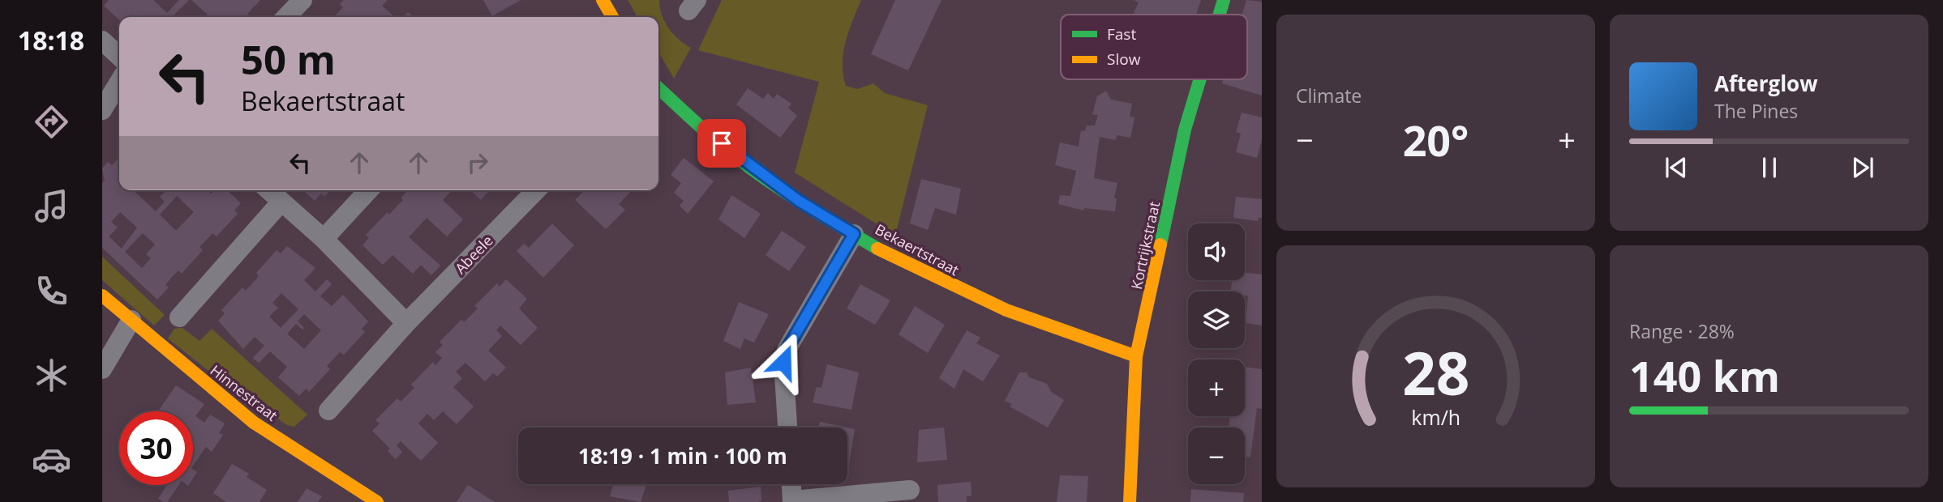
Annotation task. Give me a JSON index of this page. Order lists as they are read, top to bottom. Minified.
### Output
{"streets":{"street":["Kortrijkstraat","Bekaertstraat","Abeele","Hinnestraat"]},"crossings":[["Kortrijkstraat","Bekaertstraat"]],"legend":["Fast","Slow"],"page":{"tabs":"18:18","tile":["Climate",["Range · 28%","140 km"]],"turn":["50 m","Bekaertstraat"],"song":["Afterglow","The Pines"],"heat":["−","20°","+"],"map_buttons":["+","−"],"limit":"30","trip":"18:19 · 1 min · 100 m","gauge":["28","km/h"]}}
